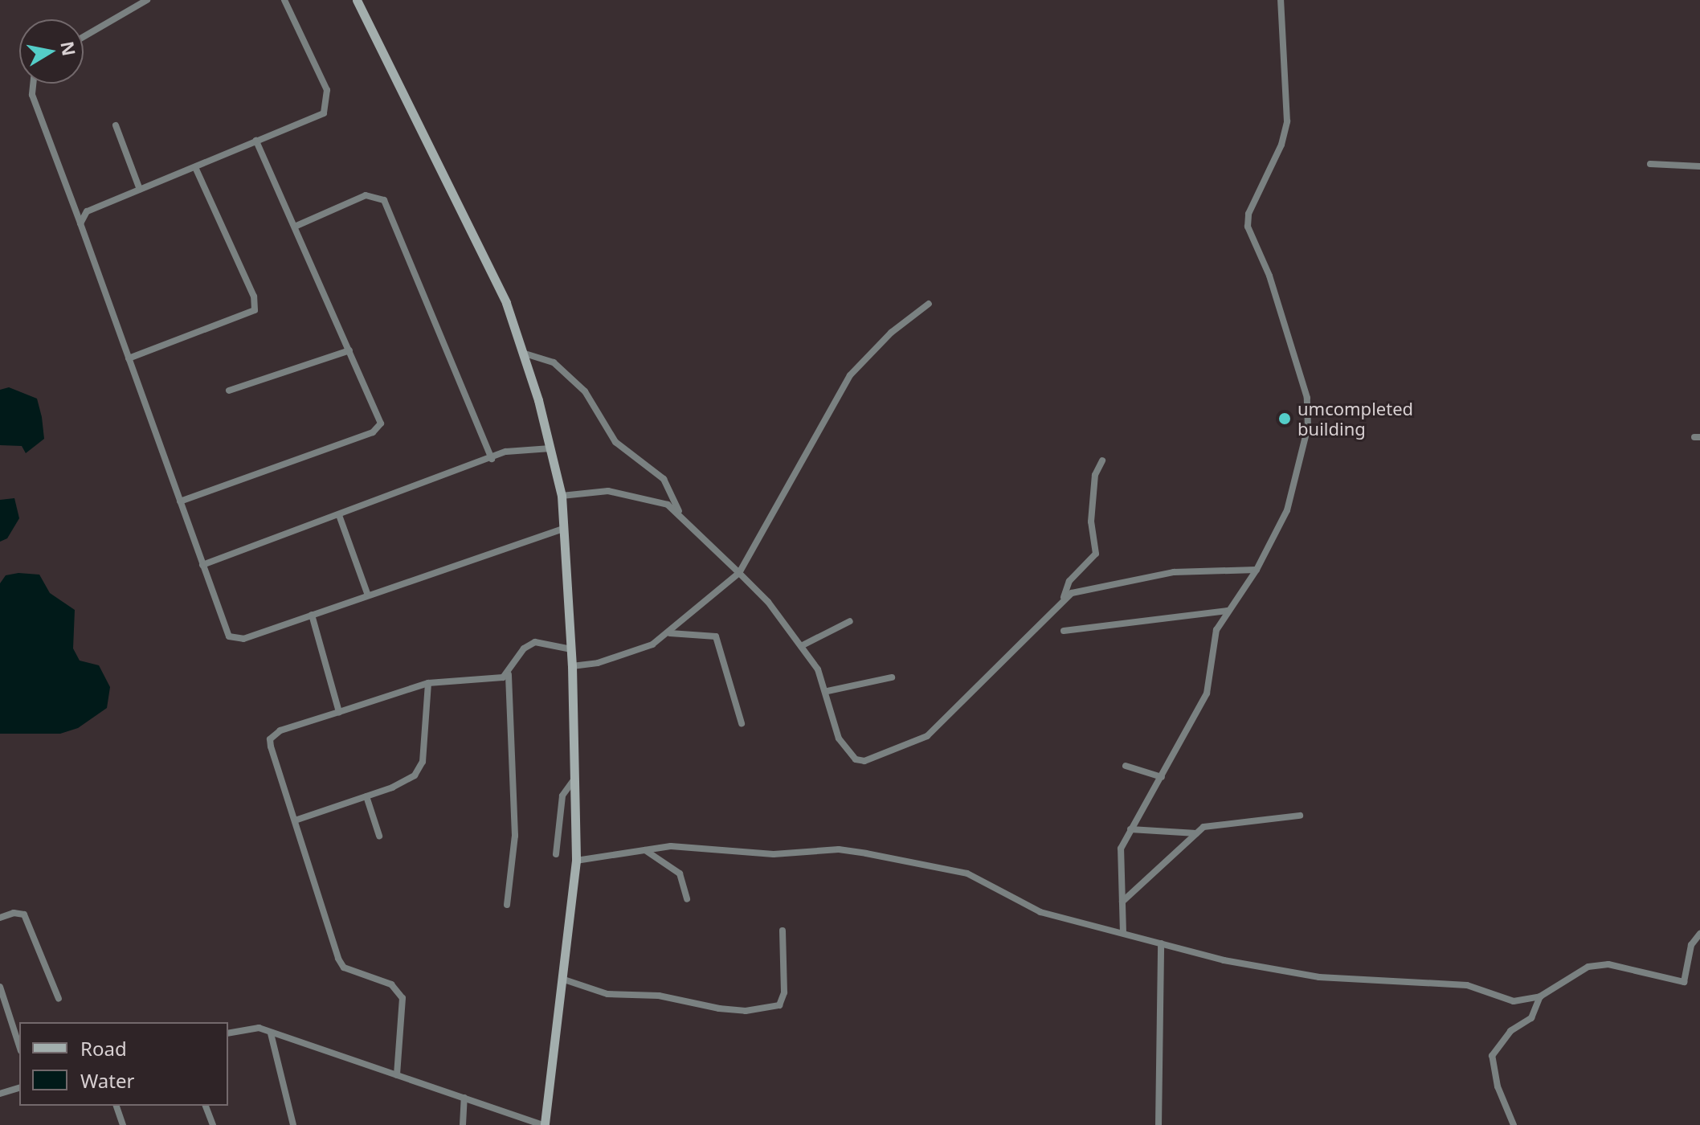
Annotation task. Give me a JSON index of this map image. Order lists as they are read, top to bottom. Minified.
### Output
{"places":["umcompleted building"],"legend":["Road","Water"],"north":"right"}
